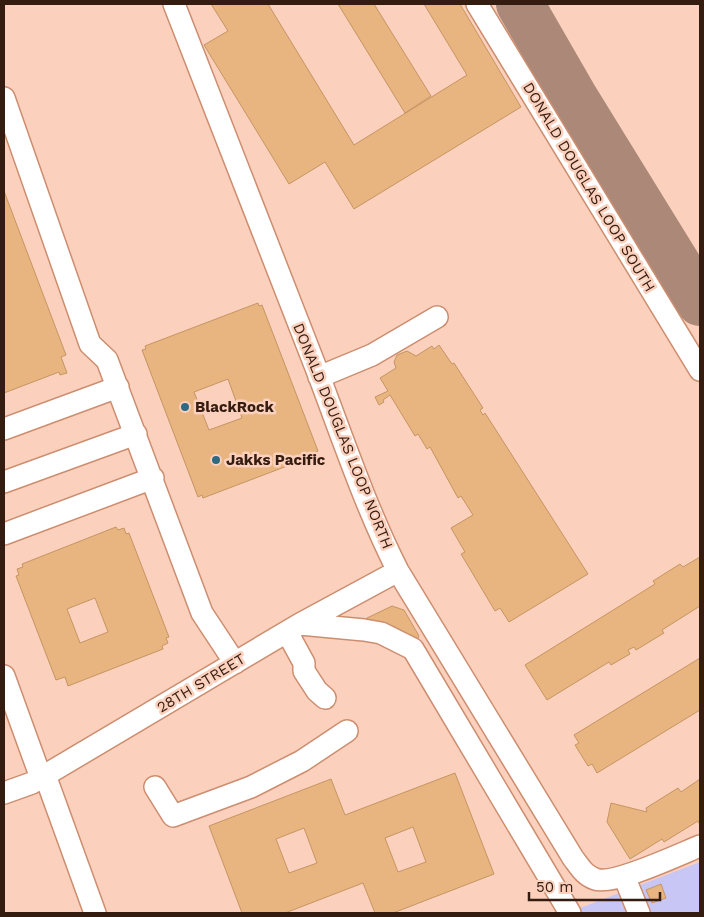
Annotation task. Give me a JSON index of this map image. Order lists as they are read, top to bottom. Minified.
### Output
{"streets":{"street":["DONALD DOUGLAS LOOP SOUTH","DONALD DOUGLAS LOOP NORTH","28TH STREET"]},"crossings":[["DONALD DOUGLAS LOOP NORTH","28TH STREET"]],"places":["BlackRock","Jakks Pacific"],"scale_bar":"50 m"}
